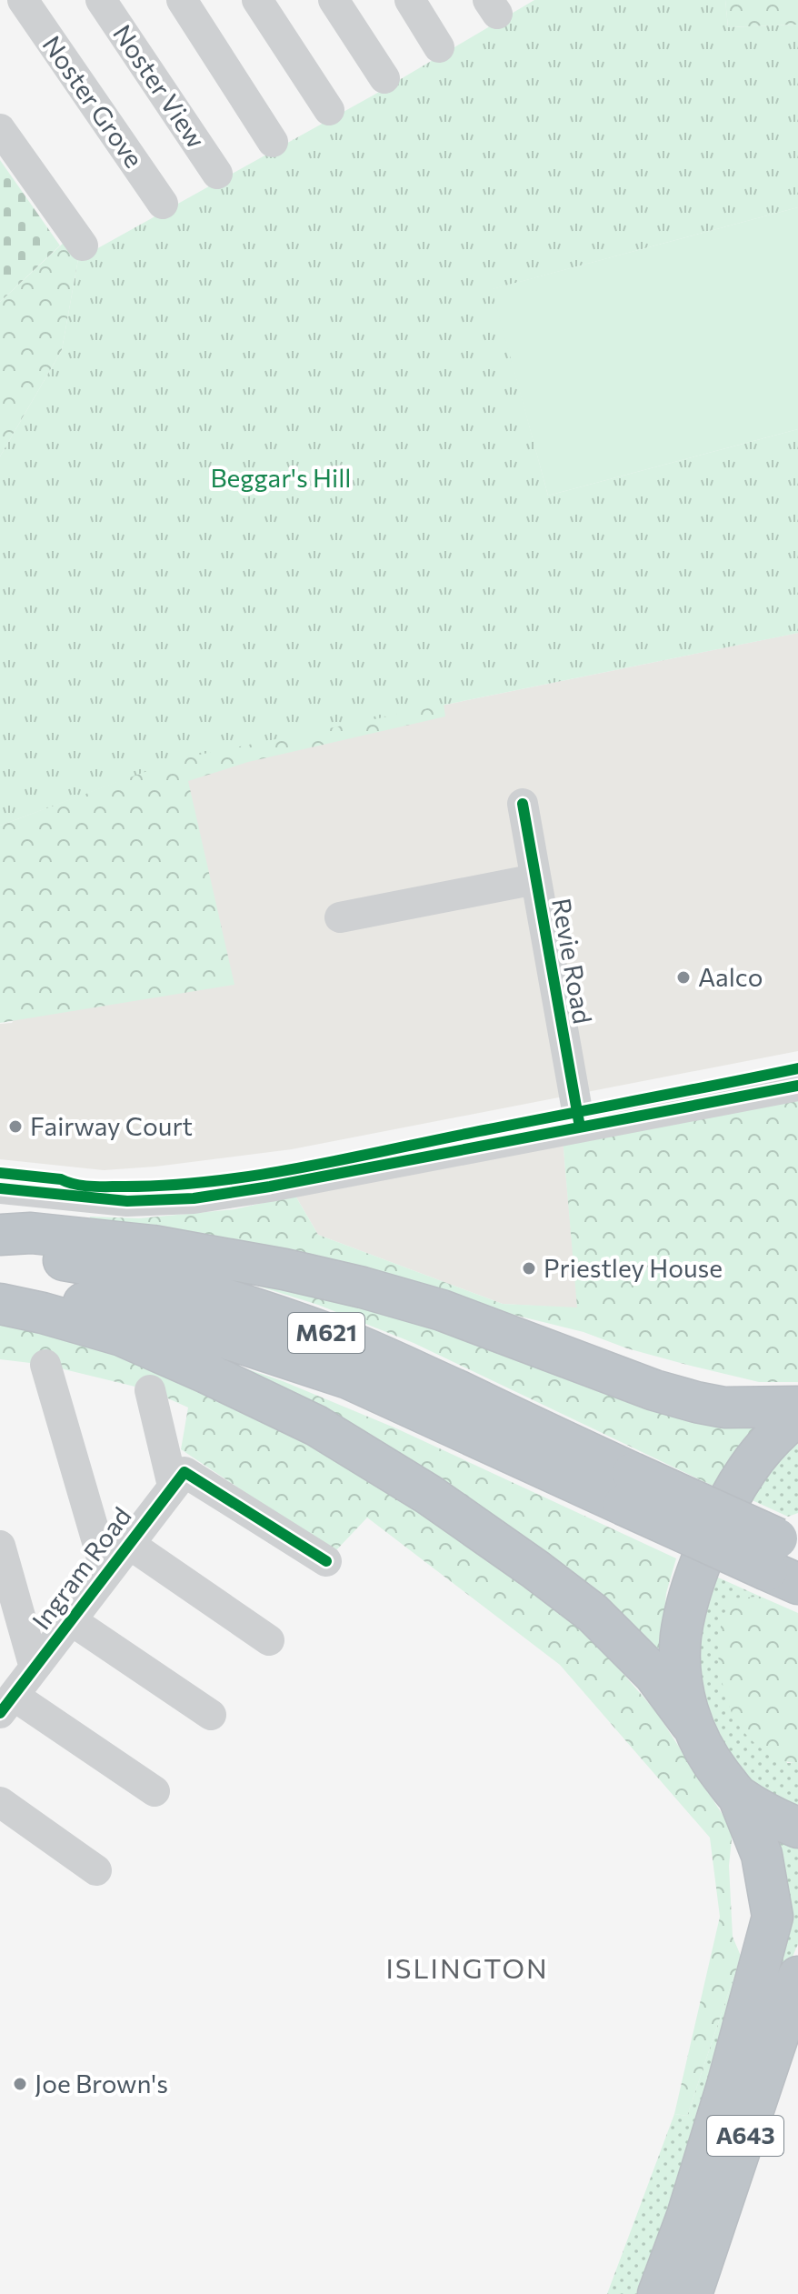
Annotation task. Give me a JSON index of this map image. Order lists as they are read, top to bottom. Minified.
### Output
{"streets":{"highway":["M621","A643"],"street":["Noster View","Noster Grove","Revie Road","Ingram Road"]},"districts":["ISLINGTON"],"parks":["Beggar's Hill"],"places":["Aalco","Fairway Court","Priestley House","Joe Brown's"]}
